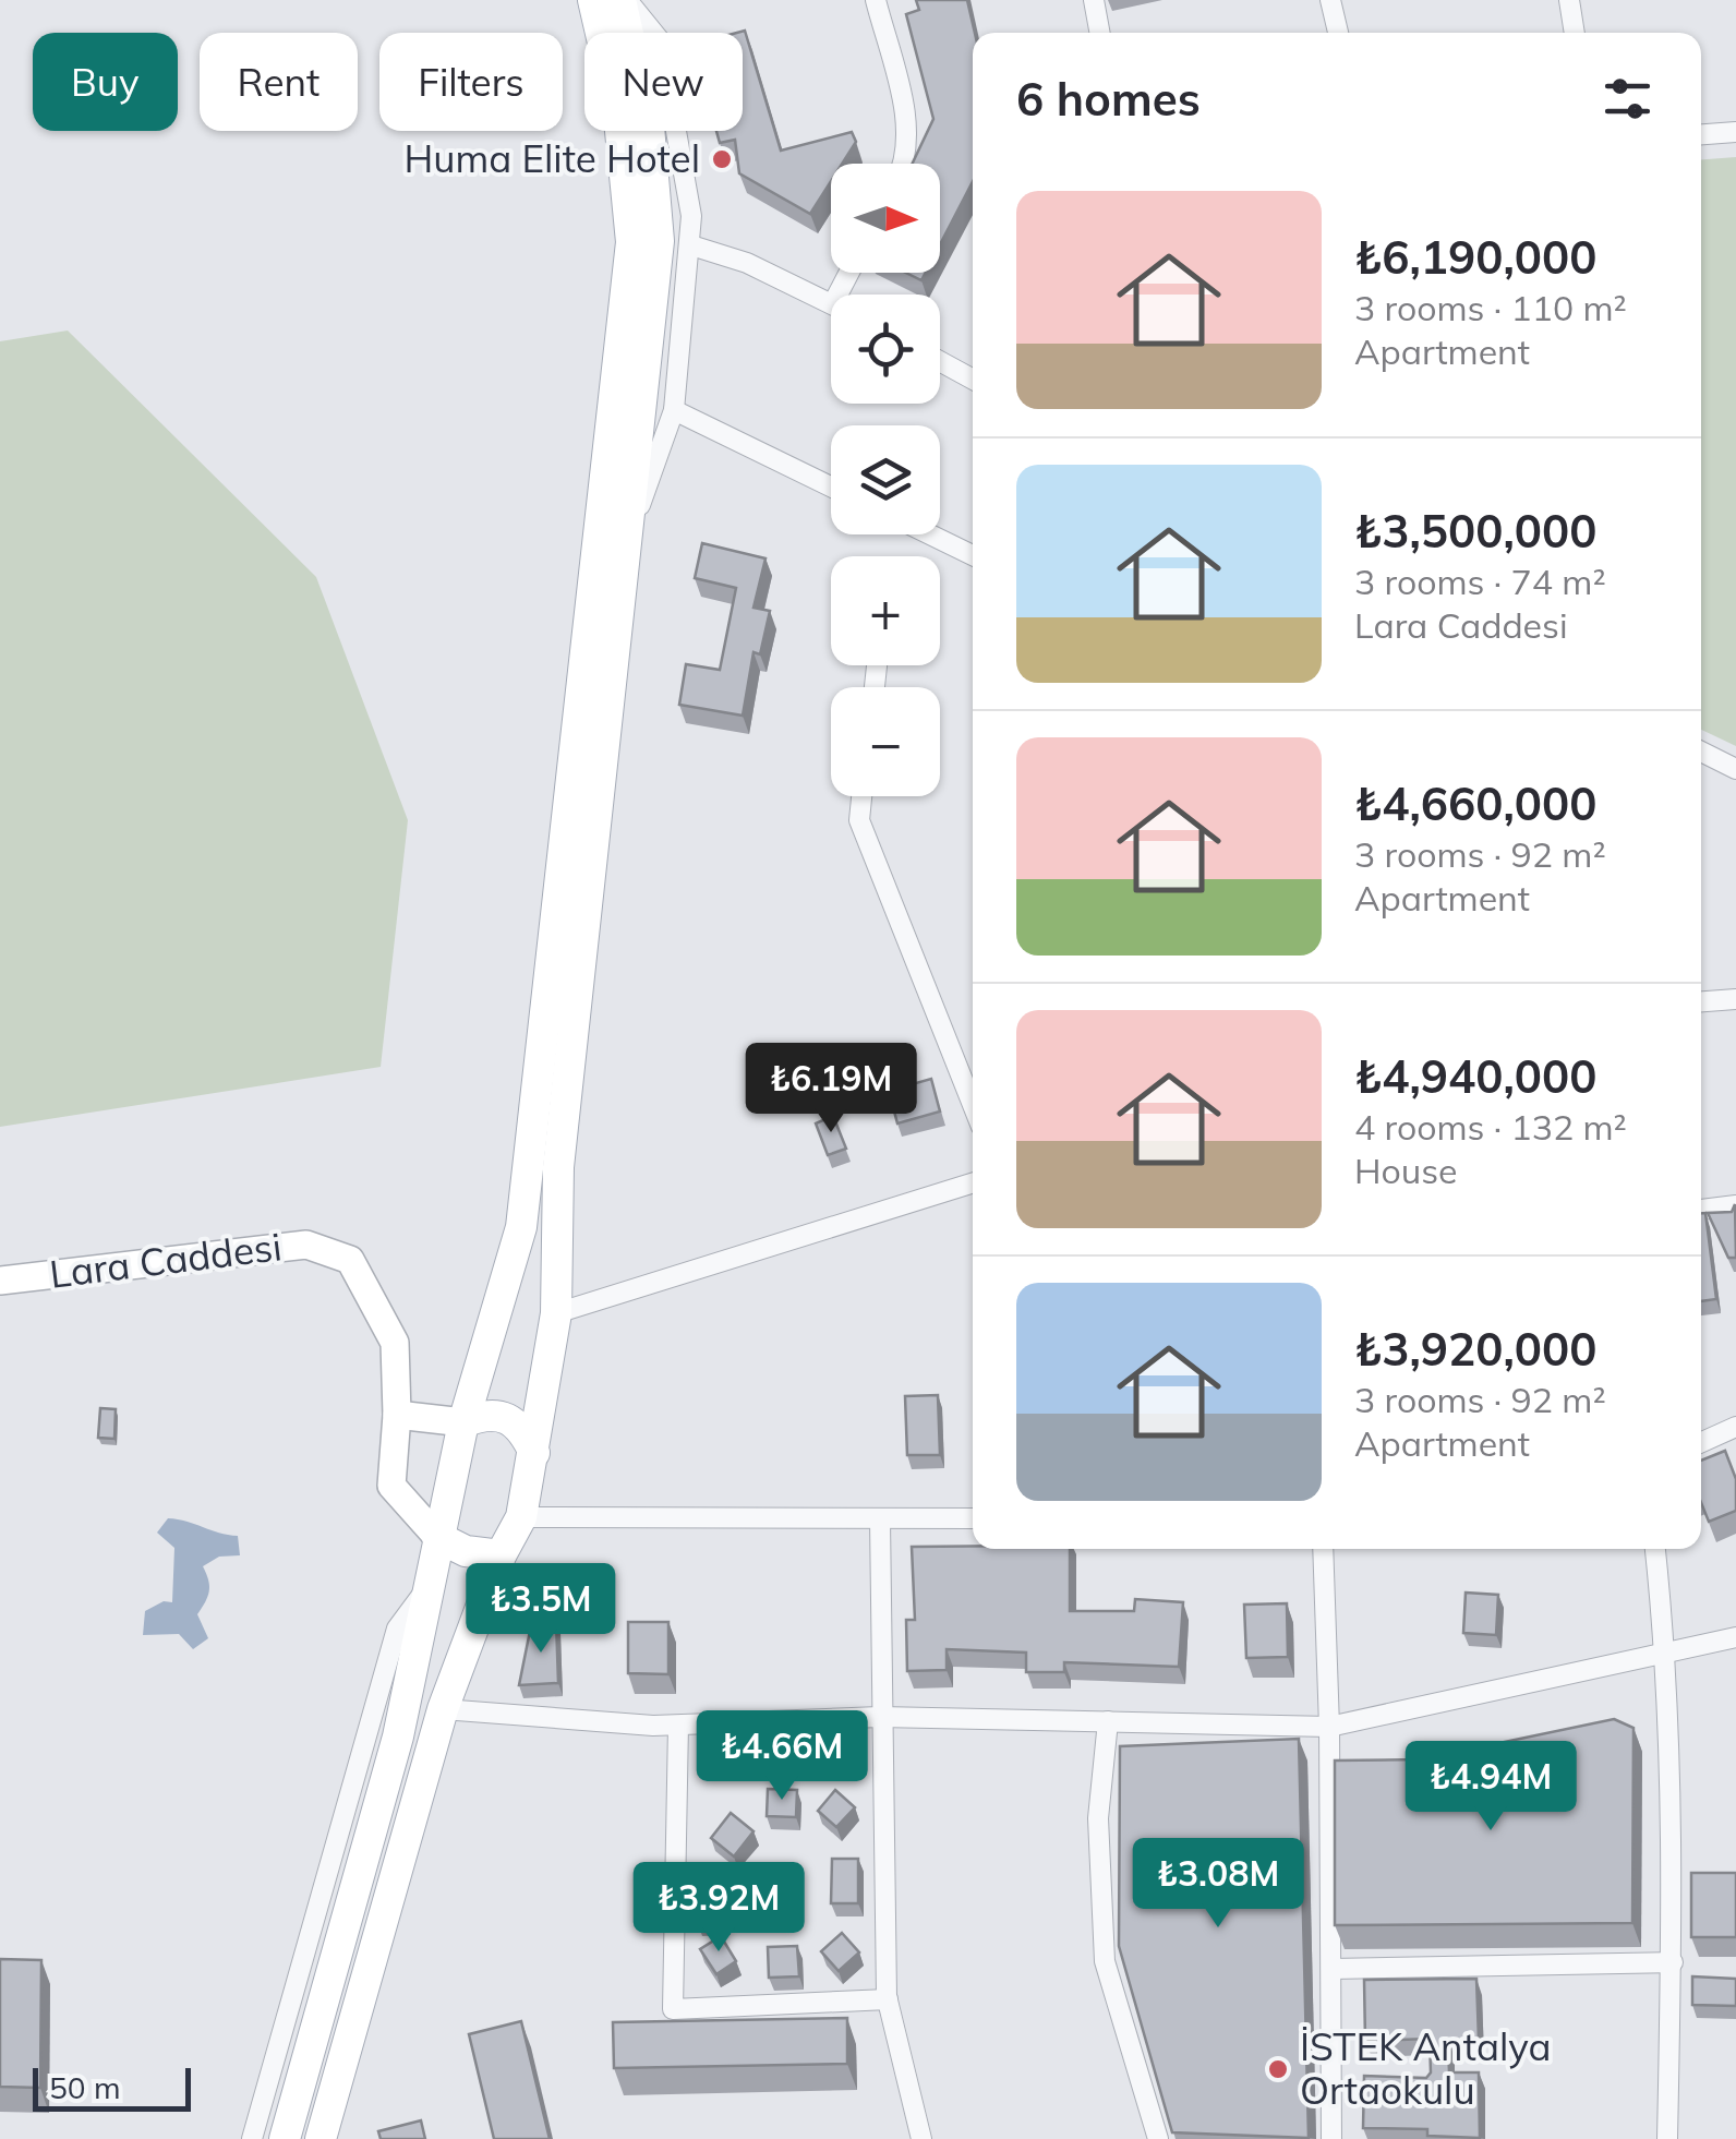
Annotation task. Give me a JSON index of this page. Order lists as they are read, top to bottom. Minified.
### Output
{"streets":{"street":["Lara Caddesi"]},"places":["Huma Elite Hotel","İSTEK Antalya Ortaokulu"],"scale_bar":"50 m","north":"right","page":{"chip":["Buy","Rent","Filters","New"],"heading":"6 homes","map_buttons":["+","−"],"list":[{"name":"₺6,190,000","note":"3 rooms · 110 m² · Apartment"},{"name":"₺3,500,000","note":"3 rooms · 74 m² · Lara Caddesi"},{"name":"₺4,660,000","note":"3 rooms · 92 m² · Apartment"},{"name":"₺4,940,000","note":"4 rooms · 132 m² · House"},{"name":"₺3,920,000","note":"3 rooms · 92 m² · Apartment"}],"price":["₺6.19M","₺3.5M","₺4.66M","₺4.94M","₺3.08M","₺3.92M"],"scale":"50 m"}}
